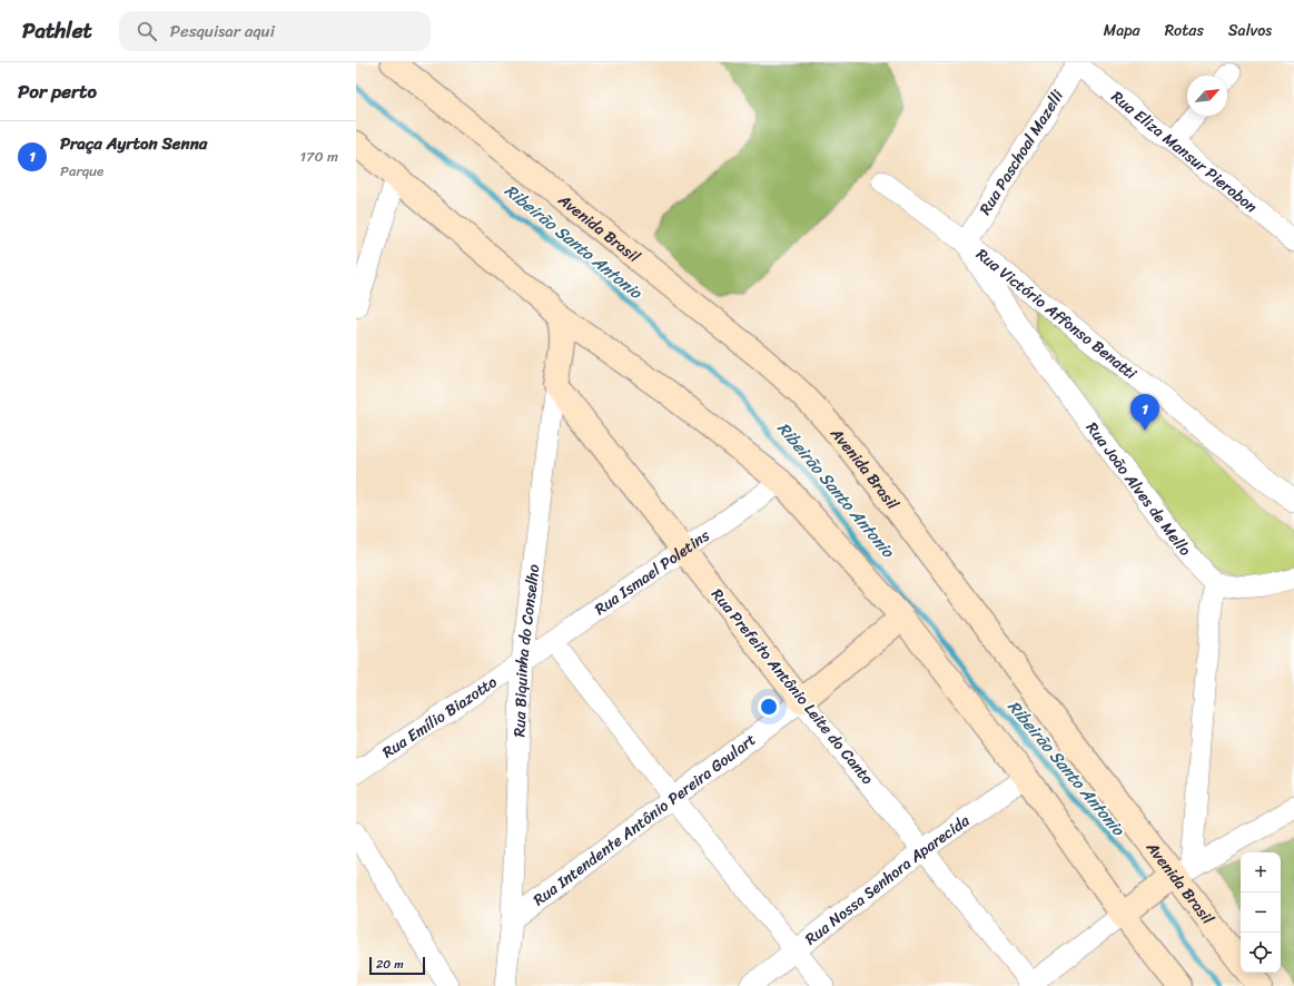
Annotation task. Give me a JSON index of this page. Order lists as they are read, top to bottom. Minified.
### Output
{"streets":{"main road":["Avenida Brasil","Rua Biquinha do Conselho","Rua Prefeito Antônio Leite do Canto","Rua Intendente Antônio Pereira Goulart"],"street":["Rua Eliza Mansur Pierobon","Rua Paschoal Mazelli","Rua Victório Affonso Benatti","Rua João Alves de Mello","Rua Ismael Poletins","Rua Emílio Biazotto","Rua Nossa Senhora Aparecida"]},"crossings":[["Rua Eliza Mansur Pierobon","Rua Paschoal Mazelli"],["Rua Paschoal Mazelli","Rua Victório Affonso Benatti"],["Rua Paschoal Mazelli","Rua João Alves de Mello"],["Rua Victório Affonso Benatti","Rua João Alves de Mello"],["Rua Ismael Poletins","Rua Biquinha do Conselho"],["Rua Ismael Poletins","Rua Prefeito Antônio Leite do Canto"],["Rua Ismael Poletins","Rua Emílio Biazotto"],["Rua Biquinha do Conselho","Rua Prefeito Antônio Leite do Canto"],["Rua Biquinha do Conselho","Rua Emílio Biazotto"],["Rua Biquinha do Conselho","Rua Intendente Antônio Pereira Goulart"],["Rua Prefeito Antônio Leite do Canto","Rua Intendente Antônio Pereira Goulart"],["Rua Prefeito Antônio Leite do Canto","Rua Nossa Senhora Aparecida"]],"water":["Ribeirão Santo Antonio"],"scale_bar":"20 m","north":"top right","page":{"header":"Pathlet","search":"Pesquisar aqui","nav":["Mapa","Rotas","Salvos"],"heading":"Por perto","list":[{"mark":"1","name":"Praça Ayrton Senna","note":"Parque","value":"170 m"}],"pins":"1","map_buttons":["+","−"],"scale":"20 m"}}
